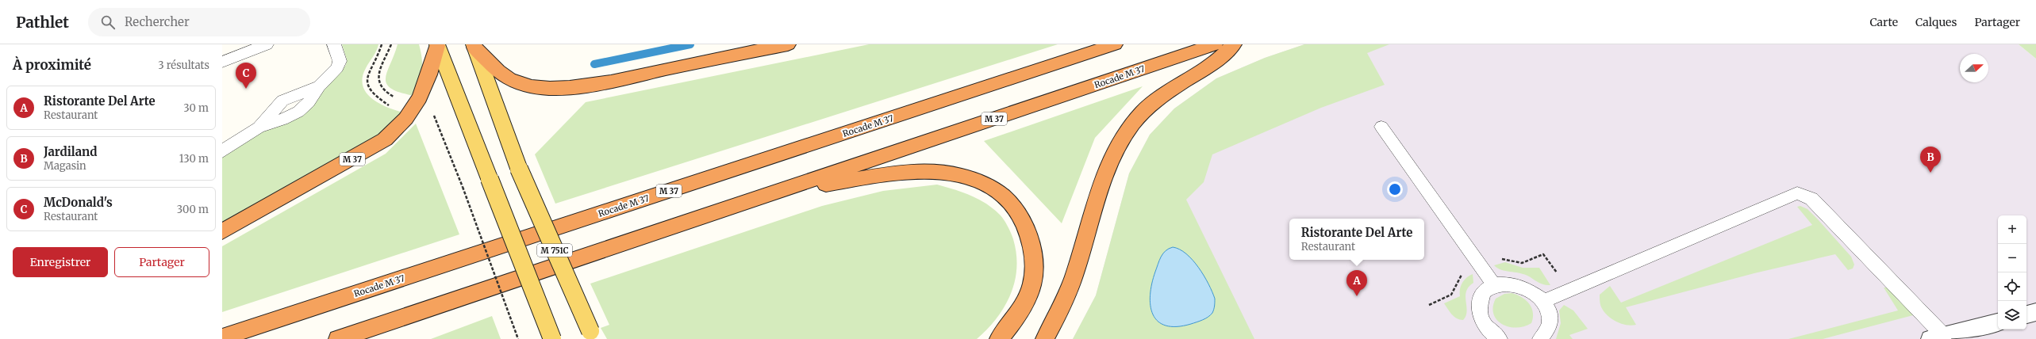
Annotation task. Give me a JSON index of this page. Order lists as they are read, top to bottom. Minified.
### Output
{"streets":{"highway":["Rocade M 37","M 37"],"main road":["M 751C"]},"crossings":[["Rocade M 37","M 37"]],"north":"right","page":{"header":"Pathlet","search":"Rechercher","nav":["Carte","Calques","Partager"],"heading":["À proximité","3 résultats"],"pins":["C","B","A"],"list":[{"mark":"A","name":"Ristorante Del Arte","note":"Restaurant","value":"30 m"},{"mark":"B","name":"Jardiland","note":"Magasin","value":"130 m"},{"mark":"C","name":"McDonald's","note":"Restaurant","value":"300 m"}],"map_buttons":["+","−"],"popup":["Ristorante Del Arte","Restaurant"],"buttons":["Enregistrer","Partager"]}}
